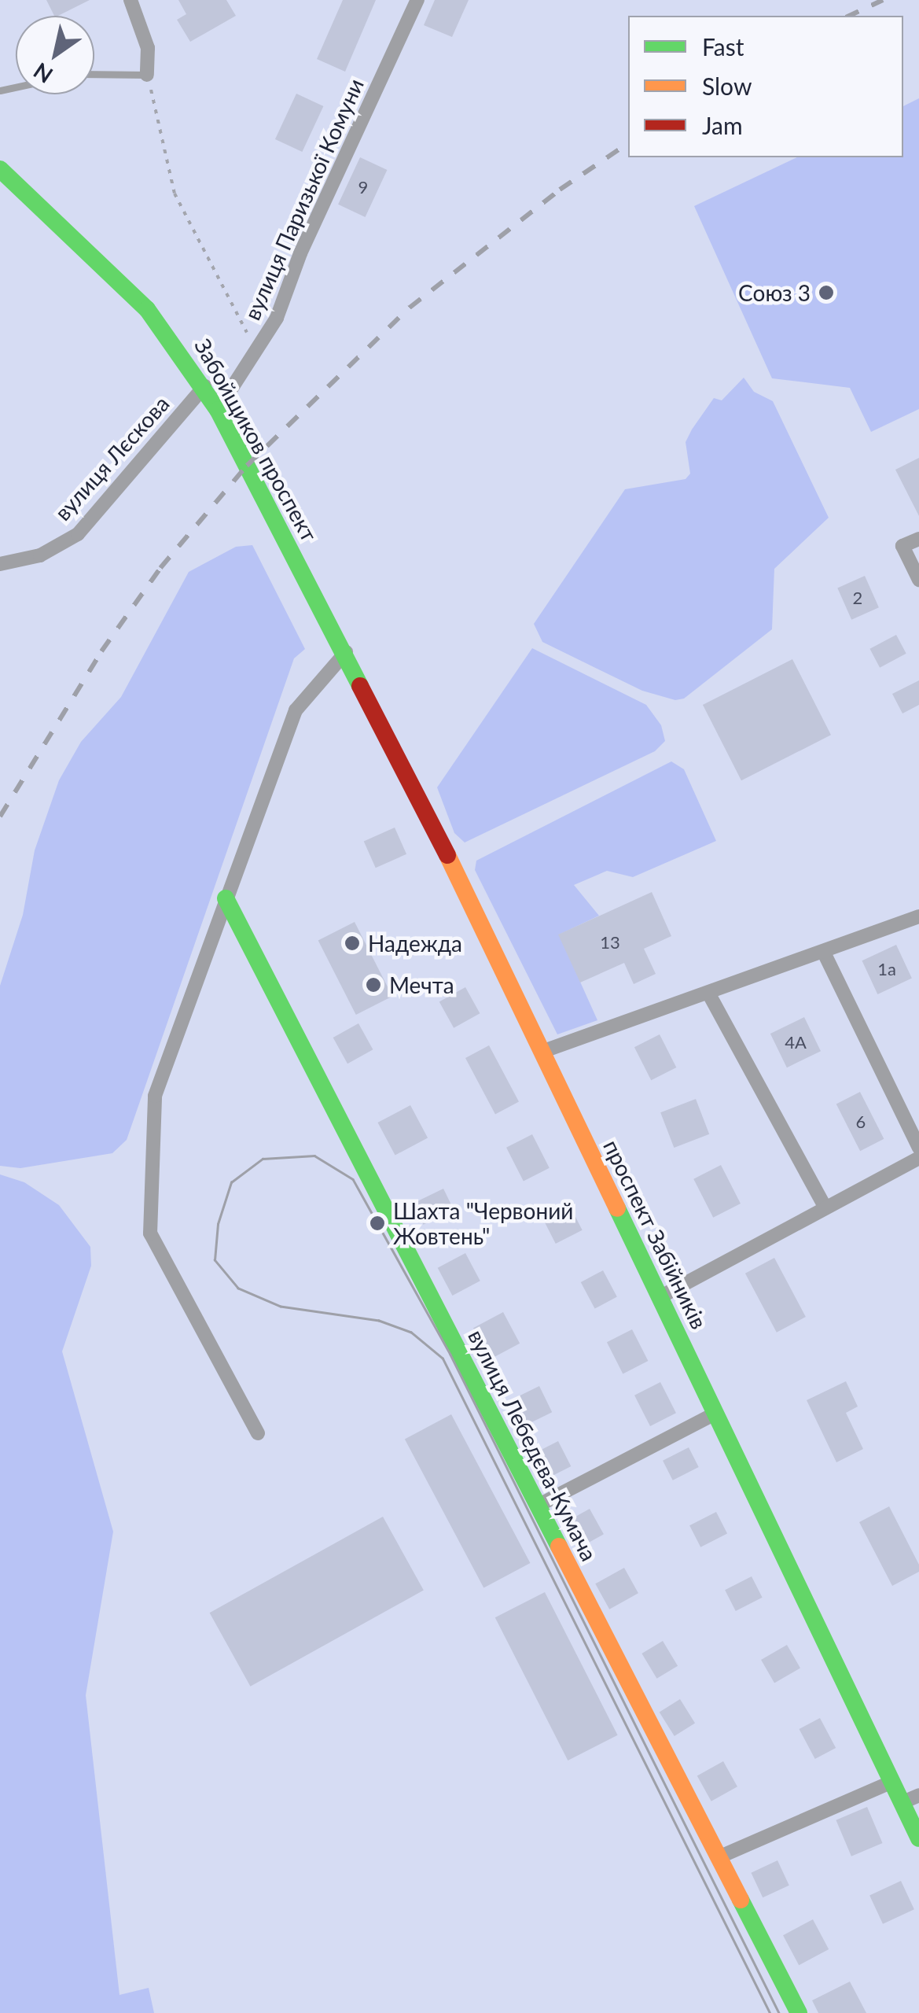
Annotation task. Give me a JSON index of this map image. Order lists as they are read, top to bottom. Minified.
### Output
{"streets":{"main road":["Забойщиков проспект","проспект Забійників","вулиця Лебедєва-Кумача"],"street":["вулиця Паризької Комуни","вулиця Лєскова"]},"crossings":[["вулиця Паризької Комуни","Забойщиков проспект"],["Забойщиков проспект","вулиця Лєскова"],["Забойщиков проспект","проспект Забійників"]],"places":["Союз 3","Надежда","Мечта","Шахта \"Червоний Жовтень\""],"house_numbers":["9","2","13","1а","4А","6"],"legend":["Fast","Slow","Jam"],"north":"bottom left"}
